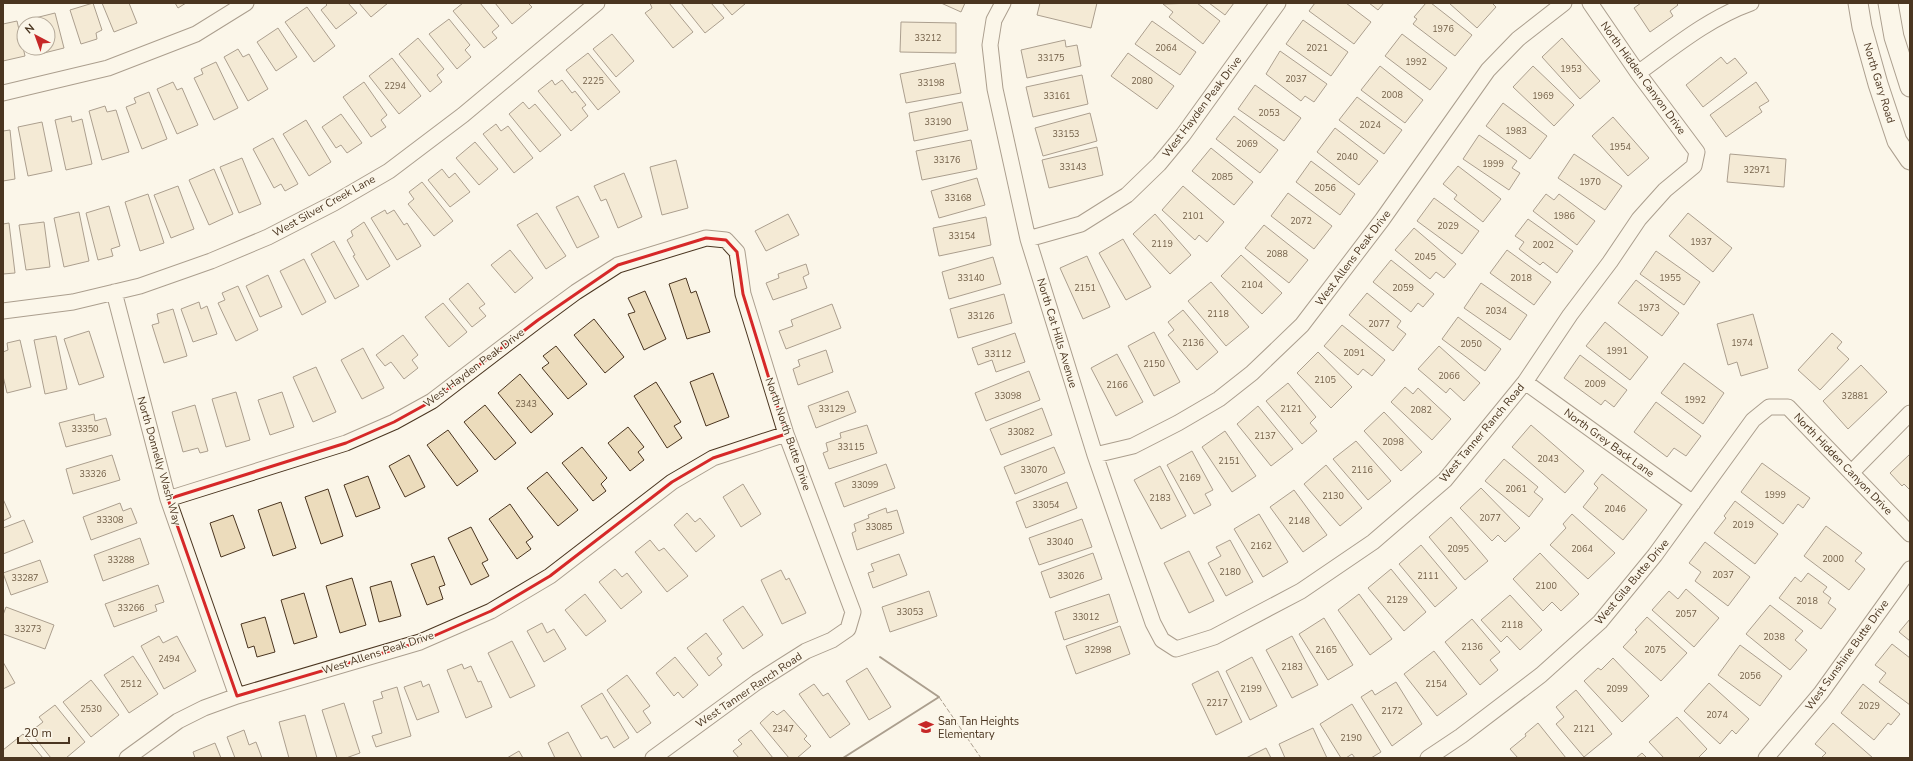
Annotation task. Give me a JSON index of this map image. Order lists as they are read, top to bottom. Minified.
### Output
{"streets":{"street":["North Hidden Canyon Drive","North Gary Road","West Hayden Peak Drive","West Silver Creek Lane","West Allens Peak Drive","North Cat Hills Avenue","West Tanner Ranch Road","North North Butte Drive","North Grey Back Lane","North Donnelly Wash Way","West Gila Butte Drive","West Sunshine Butte Drive"]},"crossings":[["North Hidden Canyon Drive","West Tanner Ranch Road"],["North Hidden Canyon Drive","West Gila Butte Drive"],["West Hayden Peak Drive","North Cat Hills Avenue"],["West Hayden Peak Drive","North North Butte Drive"],["West Hayden Peak Drive","North Donnelly Wash Way"],["West Silver Creek Lane","North Donnelly Wash Way"],["West Allens Peak Drive","North Cat Hills Avenue"],["West Allens Peak Drive","North North Butte Drive"],["West Allens Peak Drive","North Donnelly Wash Way"],["North Cat Hills Avenue","West Tanner Ranch Road"],["West Tanner Ranch Road","North North Butte Drive"],["West Tanner Ranch Road","North Grey Back Lane"],["North Grey Back Lane","West Gila Butte Drive"]],"places":{"school or university":["San Tan Heights Elementary"]},"house_numbers":["1976","33212","2064","2021","33175","1992","1953","2037","2225","2080","33198","2294","2008","33161","1969","2053","33190","2024","1983","33153","2069","1954","2040","33176","1999","33143","32971","2085","1970","2056","33168","2101","1986","2072","2029","33154","1937","2119","2002","2088","2045","33140","2018","1955","2104","2151","2059","1973","2034","2118","33126","2077","2136","1974","2050","1991","2091","33112","2150","2066","2105","2009","2166","33098","32881","1992","2343","33129","2121","2082","33350","33082","2137","2098","33115","2043","2151","33070","2116","33326","2169","33099","2061","1999","2130","2183","33054","2046","2077","33308","2148","2019","33085","33040","2162","2095","2064","2000","33288","2180","2037","33026","2111","33287","2100","2129","2018","33266","33053","2057","33012","2118","33273","2038","2136","32998","2165","2075","2494","2183","2056","2512","2154","2199","2099","2217","2029","2530","2172","2074","2347","2121","2190"],"scale_bar":"20 m","north":"top left"}
